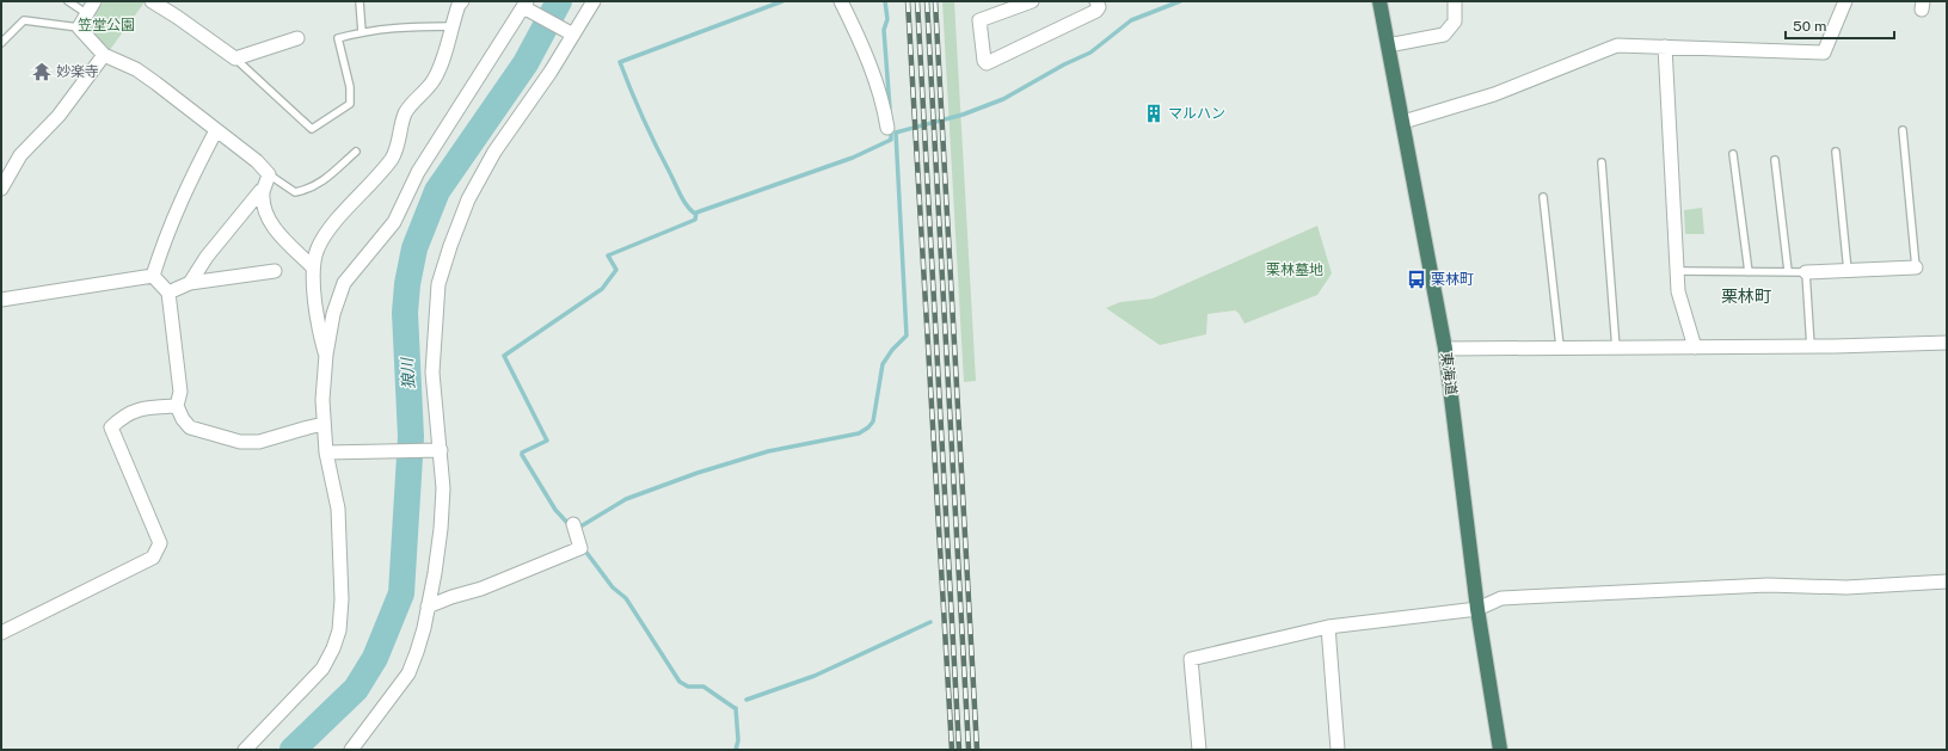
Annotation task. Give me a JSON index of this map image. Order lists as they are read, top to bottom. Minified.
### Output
{"streets":{"highway":["東海道"]},"districts":["栗林町"],"water":["狼川"],"parks":["笠堂公園","栗林墓地"],"places":{"temple":["妙楽寺"],"building":["マルハン"],"bus stop":["栗林町"]},"scale_bar":"50 m"}
